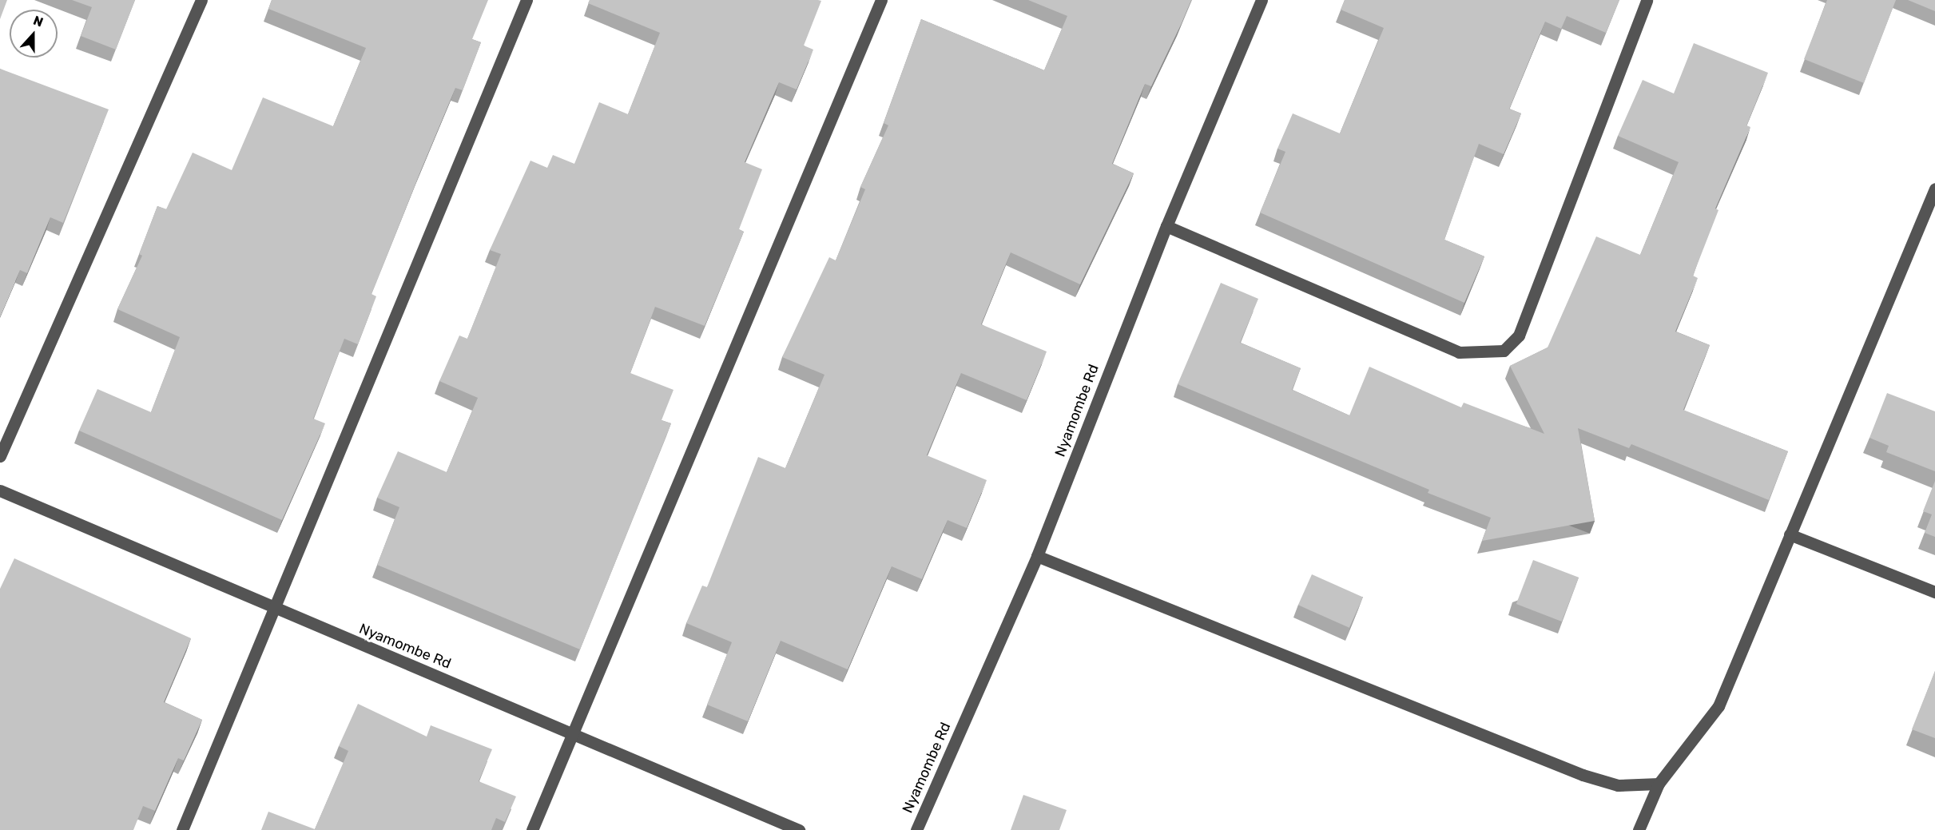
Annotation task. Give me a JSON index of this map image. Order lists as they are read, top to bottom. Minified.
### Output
{"streets":{"street":["Nyamombe Rd"]},"north":"top"}
